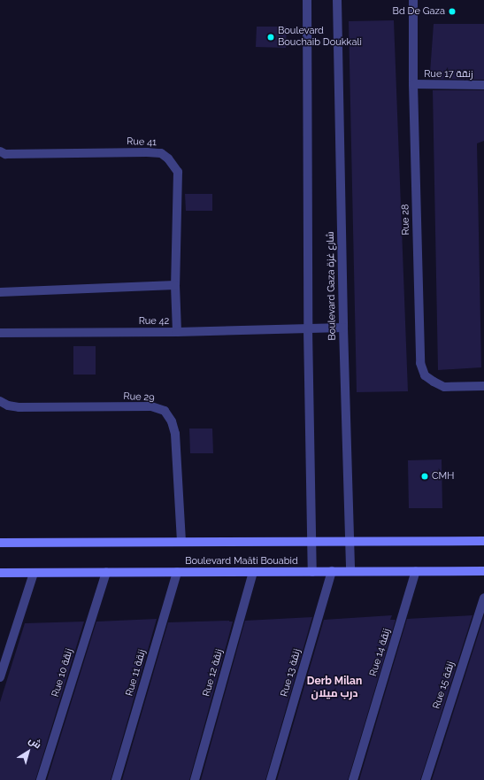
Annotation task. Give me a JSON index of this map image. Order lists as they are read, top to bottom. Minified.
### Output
{"streets":{"street":["Rue 17 زنقة","Rue 41","Rue 28","Boulevard Gaza شارع غزة","Rue 42","Rue 29","Boulevard Maâti Bouabid","Rue 14 زنقة","Rue 10 زنقة","Rue 11 زنقة","Rue 12 زنقة","Rue 13 زنقة","Rue 15 زنقة"]},"crossings":[["Rue 17 زنقة","Rue 28"],["Rue 41","Rue 42"],["Boulevard Gaza شارع غزة","Rue 42"],["Boulevard Gaza شارع غزة","Boulevard Maâti Bouabid"],["Rue 29","Boulevard Maâti Bouabid"],["Boulevard Maâti Bouabid","Rue 14 زنقة"],["Boulevard Maâti Bouabid","Rue 10 زنقة"],["Boulevard Maâti Bouabid","Rue 11 زنقة"],["Boulevard Maâti Bouabid","Rue 12 زنقة"],["Boulevard Maâti Bouabid","Rue 13 زنقة"]],"districts":["Derb Milan درب ميلان"],"places":["Bd De Gaza","Boulevard Bouchaib Doukkali","CMH"],"north":"top right"}
